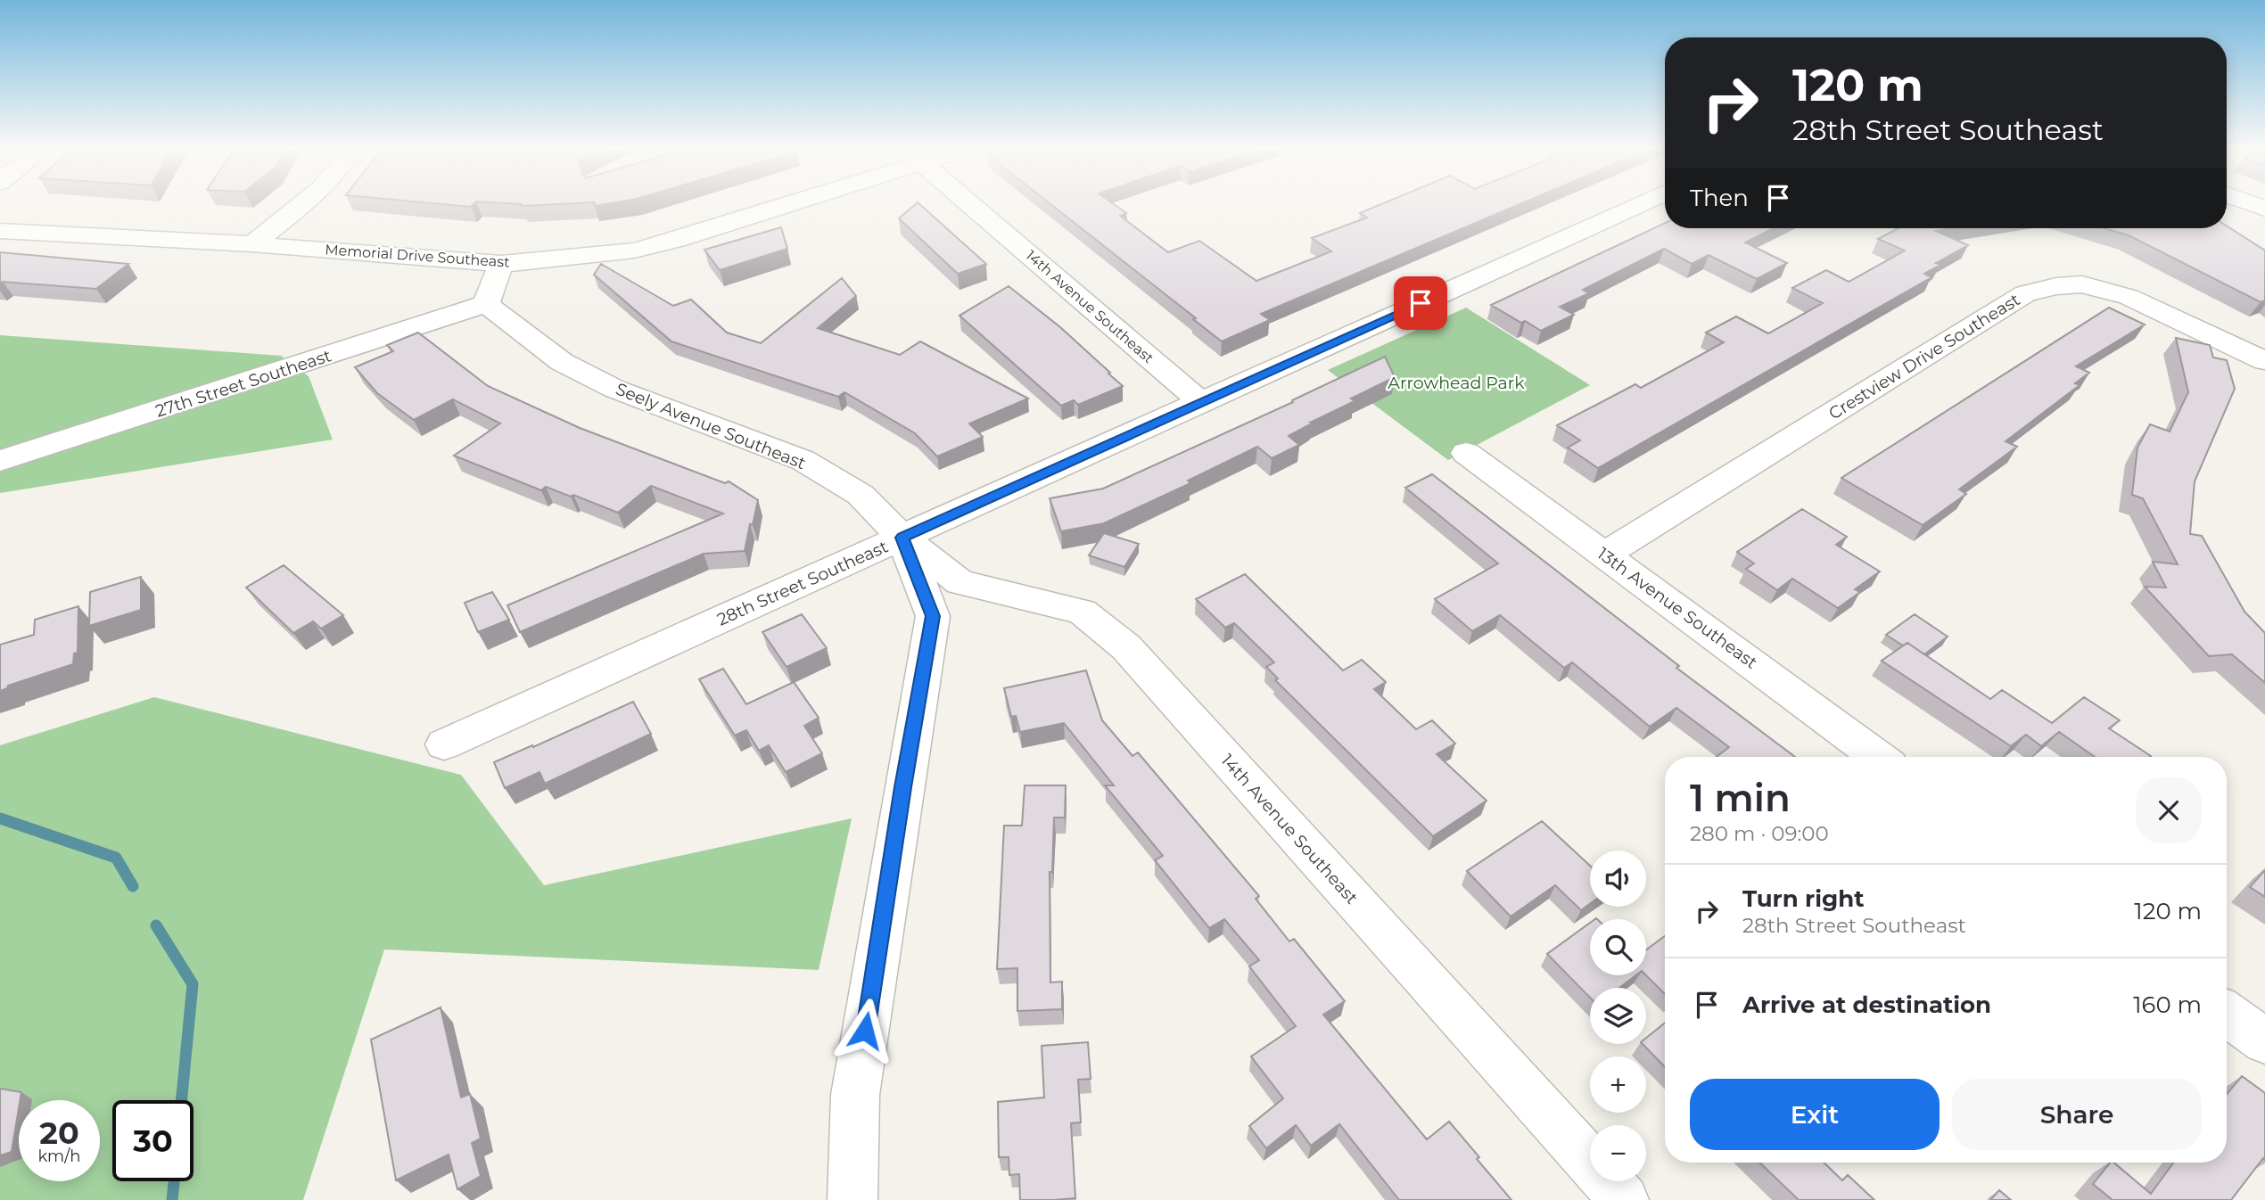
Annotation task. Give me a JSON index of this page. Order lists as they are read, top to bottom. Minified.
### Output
{"streets":{"street":["Memorial Drive Southeast","14th Avenue Southeast","Crestview Drive Southeast","27th Street Southeast","Seely Avenue Southeast","28th Street Southeast","13th Avenue Southeast"]},"crossings":[["14th Avenue Southeast","Seely Avenue Southeast"],["14th Avenue Southeast","28th Street Southeast"],["Crestview Drive Southeast","13th Avenue Southeast"],["27th Street Southeast","Seely Avenue Southeast"],["Seely Avenue Southeast","28th Street Southeast"]],"parks":["Arrowhead Park"],"page":{"turn":["120 m","28th Street Southeast"],"then":"Then","heading":["1 min","280 m · 09:00"],"map_buttons":["+","−"],"list":[{"name":"Turn right","note":"28th Street Southeast","value":"120 m"},{"name":"Arrive at destination","value":"160 m"}],"buttons":["Exit","Share"],"speed":"20 km/h","limit":"30"}}
